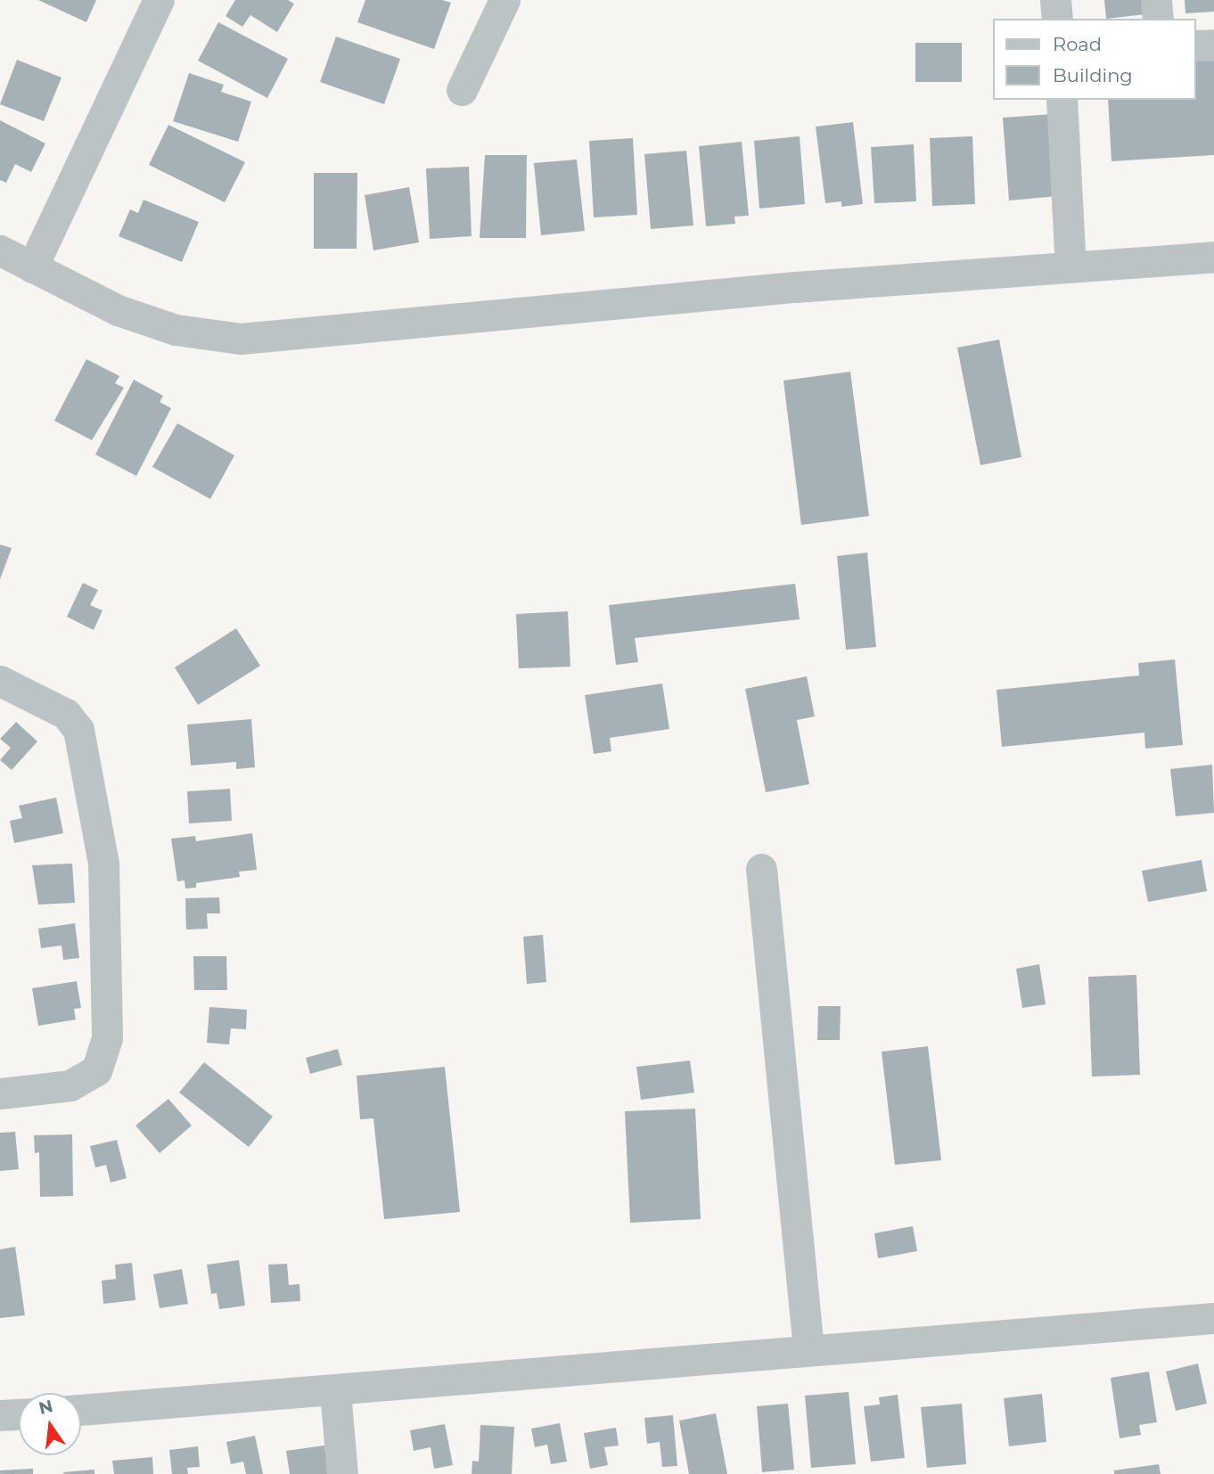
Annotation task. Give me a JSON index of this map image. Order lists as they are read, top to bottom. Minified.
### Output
{"legend":["Road","Building"],"north":"top"}
